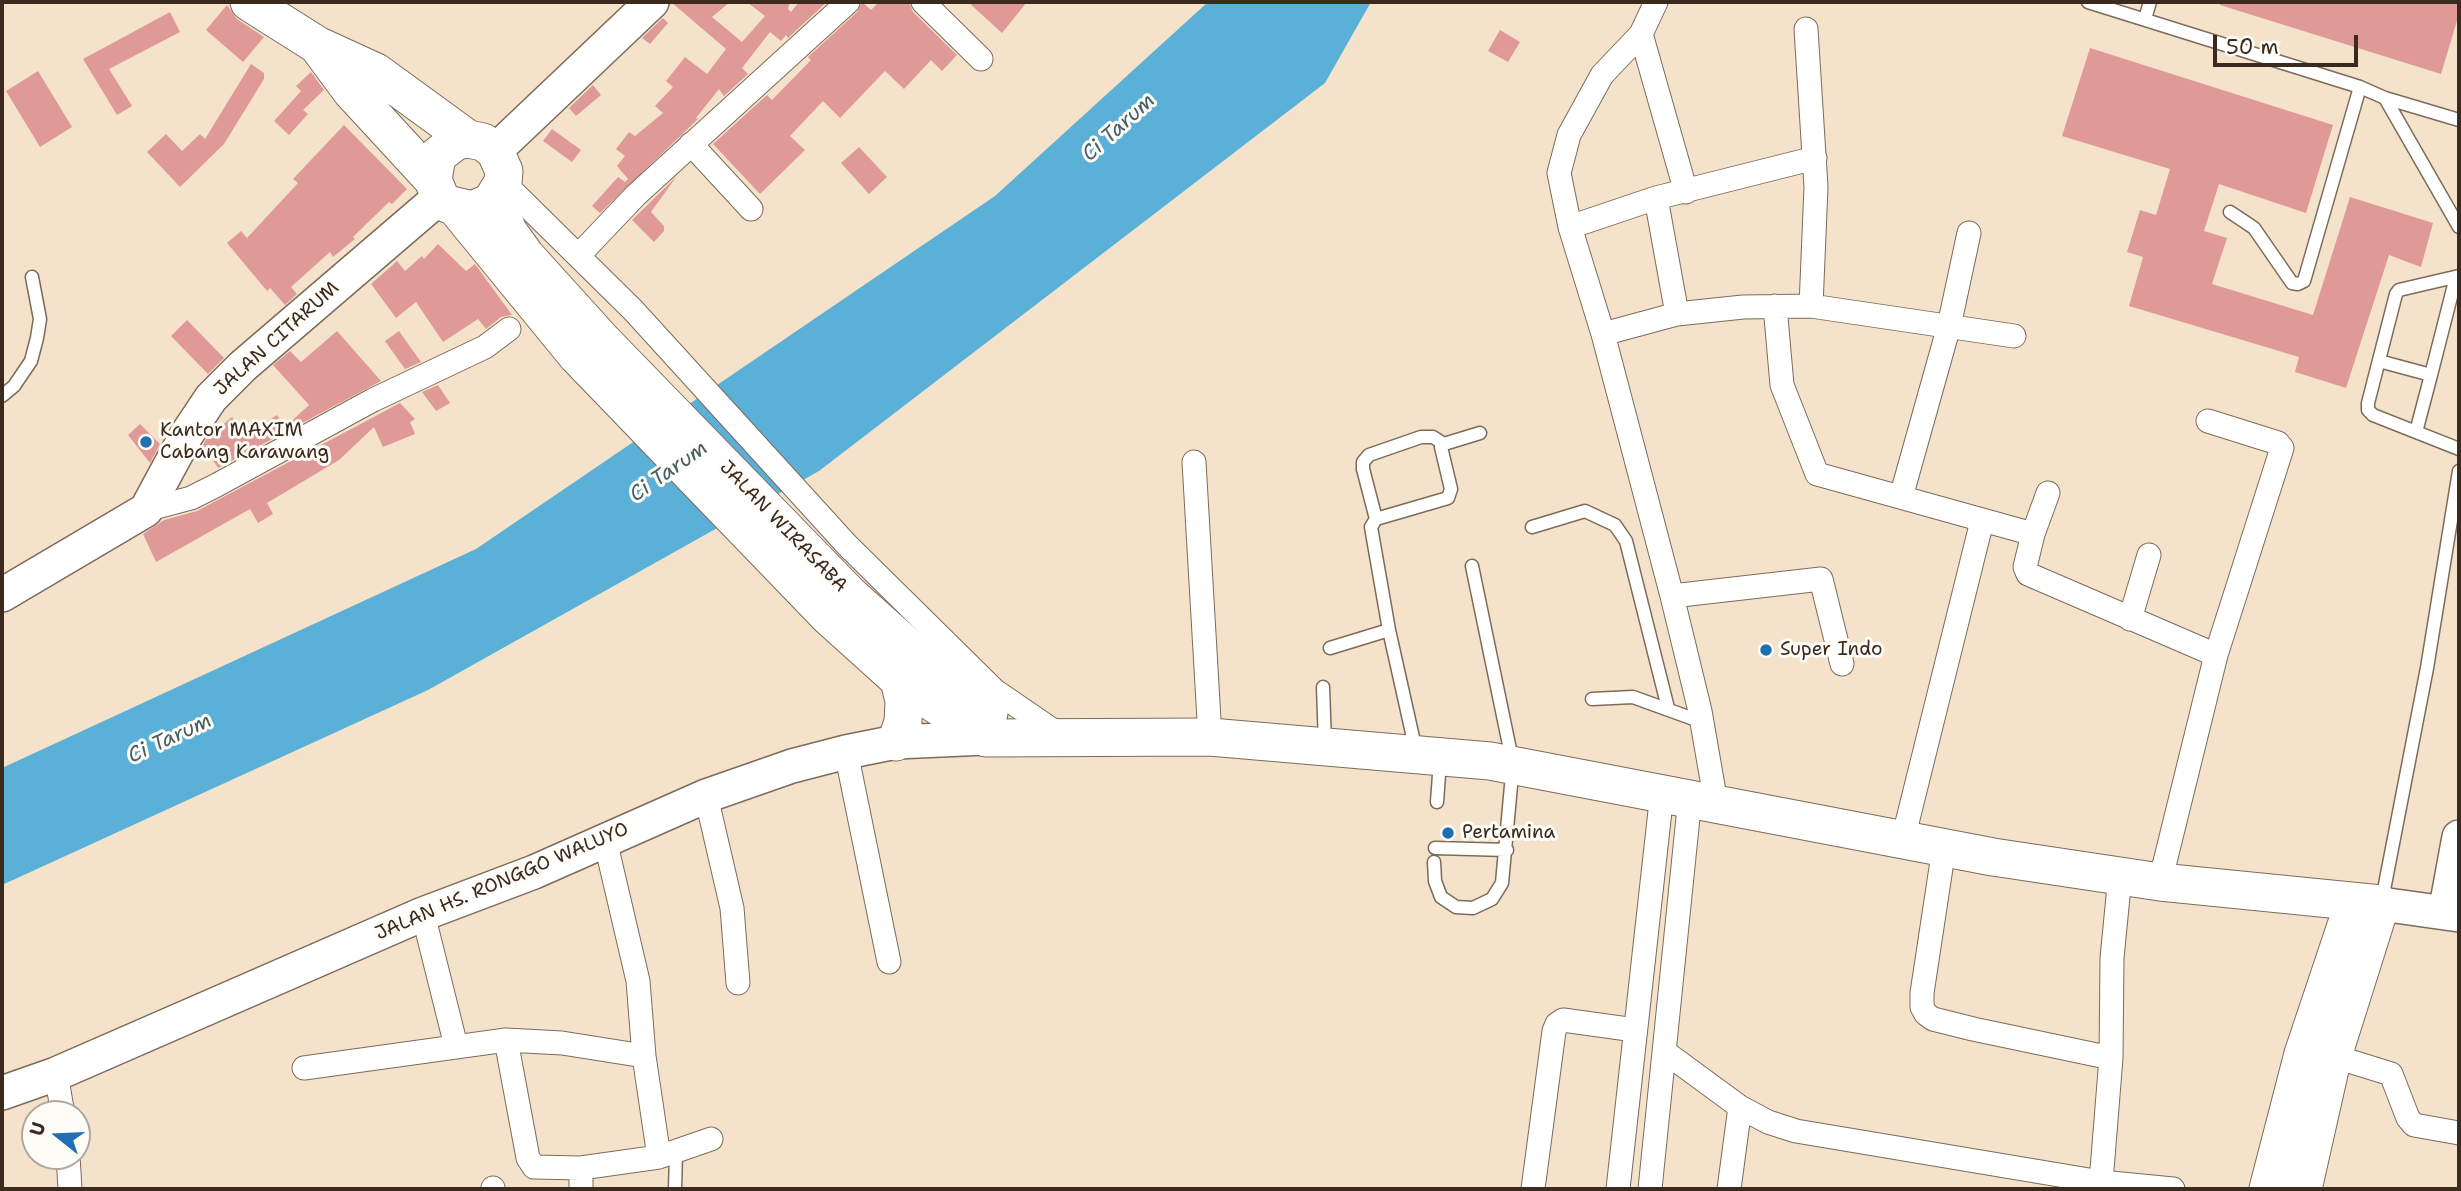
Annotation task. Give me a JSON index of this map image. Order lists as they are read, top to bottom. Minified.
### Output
{"streets":{"main road":["JALAN WIRASABA"],"street":["JALAN CITARUM","JALAN HS. RONGGO WALUYO"]},"crossings":[["JALAN CITARUM","JALAN WIRASABA"],["JALAN WIRASABA","JALAN HS. RONGGO WALUYO"]],"water":["Ci Tarum"],"places":["Kantor MAXIM Cabang Karawang","Super Indo","Pertamina"],"scale_bar":"50 m","north":"left"}
